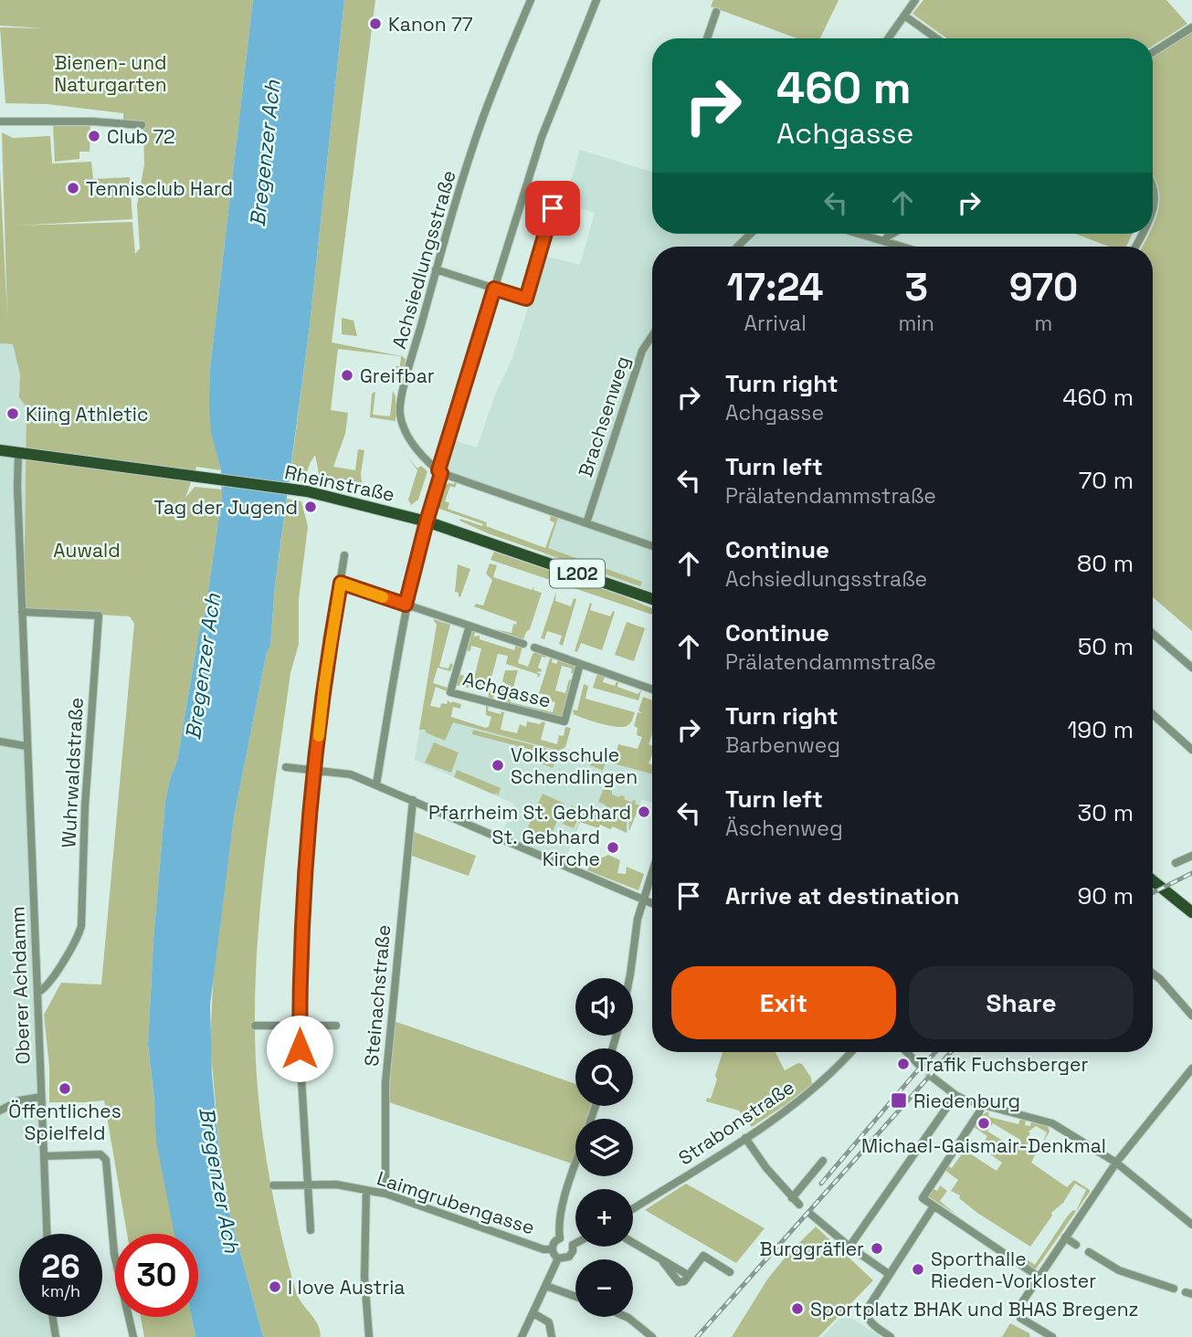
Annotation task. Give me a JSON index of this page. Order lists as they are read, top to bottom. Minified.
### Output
{"streets":{"main road":["Rheinstraße","L202"],"street":["Achsiedlungsstraße","Brachsenweg","Achgasse","Wuhrwaldstraße","Oberer Achdamm","Steinachstraße","Strabonstraße","Laimgrubengasse"]},"crossings":[["Rheinstraße","Oberer Achdamm"],["Wuhrwaldstraße","Oberer Achdamm"],["Steinachstraße","Laimgrubengasse"]],"water":["Bregenzer Ach"],"parks":["Bienen- und Naturgarten","Auwald"],"places":{"other":["Kanon 77","Club 72","Tennisclub Hard","Greifbar","Kiing Athletic","Tag der Jugend","Volksschule Schendlingen","Pfarrheim St. Gebhard","St. Gebhard Kirche","Trafik Fuchsberger","Öffentliches Spielfeld","Michael-Gaismair-Denkmal","Burggräfler","Sporthalle Rieden-Vorkloster","I love Austria","Sportplatz BHAK und BHAS Bregenz"],"transit":["Riedenburg"]},"page":{"turn":["460 m","Achgasse"],"eta":["17:24","Arrival","3","min","970","m"],"list":[{"name":"Turn right","note":"Achgasse","value":"460 m"},{"name":"Turn left","note":"Prälatendammstraße","value":"70 m"},{"name":"Continue","note":"Achsiedlungsstraße","value":"80 m"},{"name":"Continue","note":"Prälatendammstraße","value":"50 m"},{"name":"Turn right","note":"Barbenweg","value":"190 m"},{"name":"Turn left","note":"Äschenweg","value":"30 m"},{"name":"Arrive at destination","value":"90 m"}],"buttons":["Exit","Share"],"map_buttons":["+","−"],"speed":"26 km/h","limit":"30"}}
